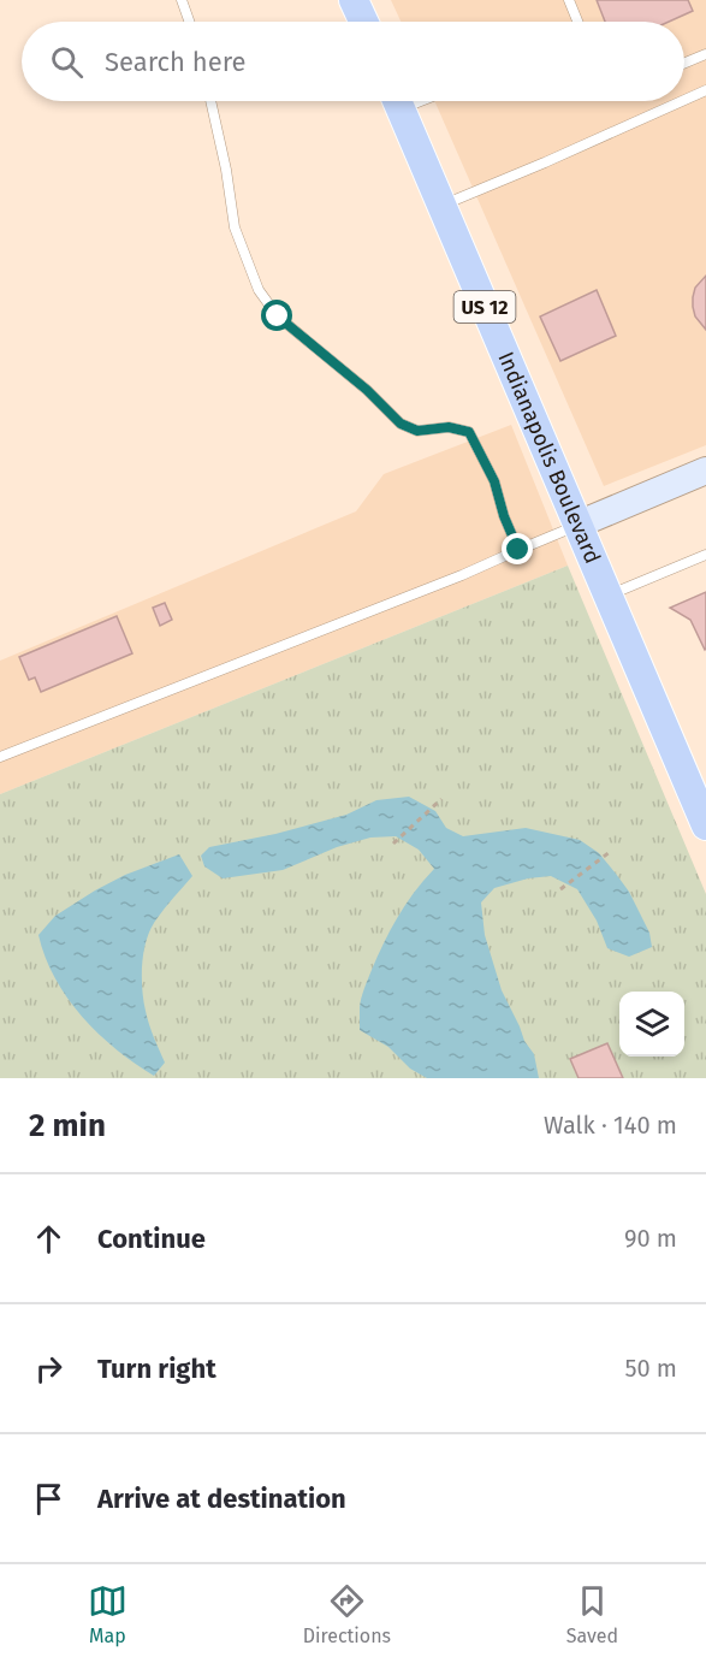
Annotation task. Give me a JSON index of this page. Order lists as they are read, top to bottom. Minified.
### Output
{"streets":{"main road":["US 12","Indianapolis Boulevard"]},"page":{"search":"Search here","heading":["2 min","Walk · 140 m"],"list":[["Continue","90 m"],["Turn right","50 m"],"Arrive at destination"],"nav":["Map","Directions","Saved"]}}
